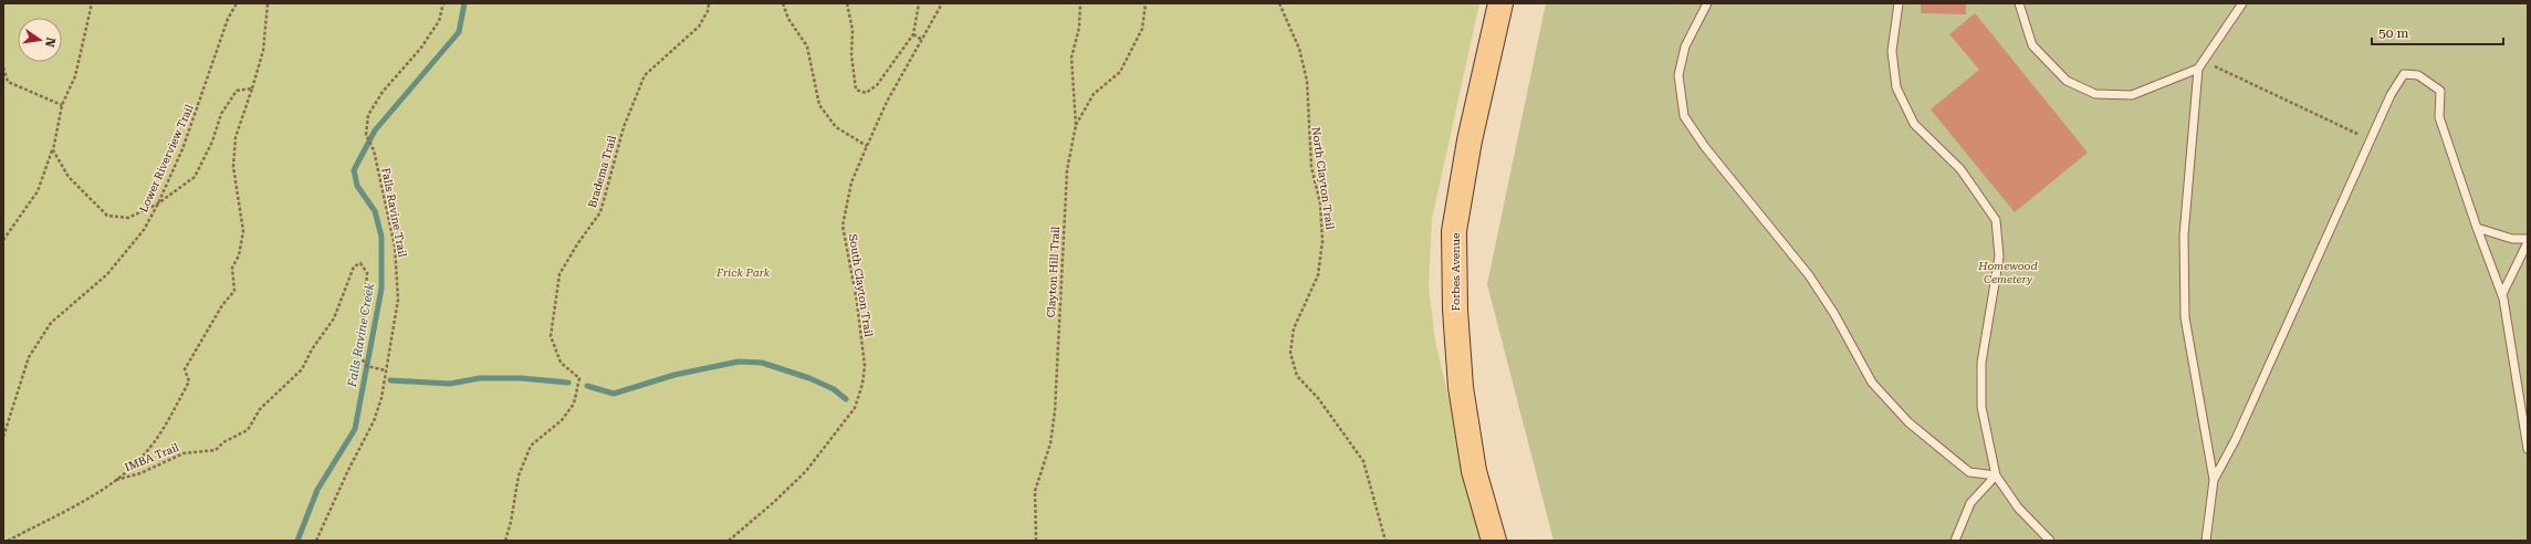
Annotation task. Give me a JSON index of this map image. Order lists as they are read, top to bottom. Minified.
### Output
{"streets":{"main road":["Forbes Avenue"],"path":["Lower Riverview Trail","Bradema Trail","North Clayton Trail","Falls Ravine Trail","Clayton Hill Trail","South Clayton Trail","IMBA Trail"]},"crossings":[["Falls Ravine Trail","IMBA Trail"]],"water":["Falls Ravine Creek"],"parks":["Homewood Cemetery","Frick Park"],"scale_bar":"50 m","north":"right"}
